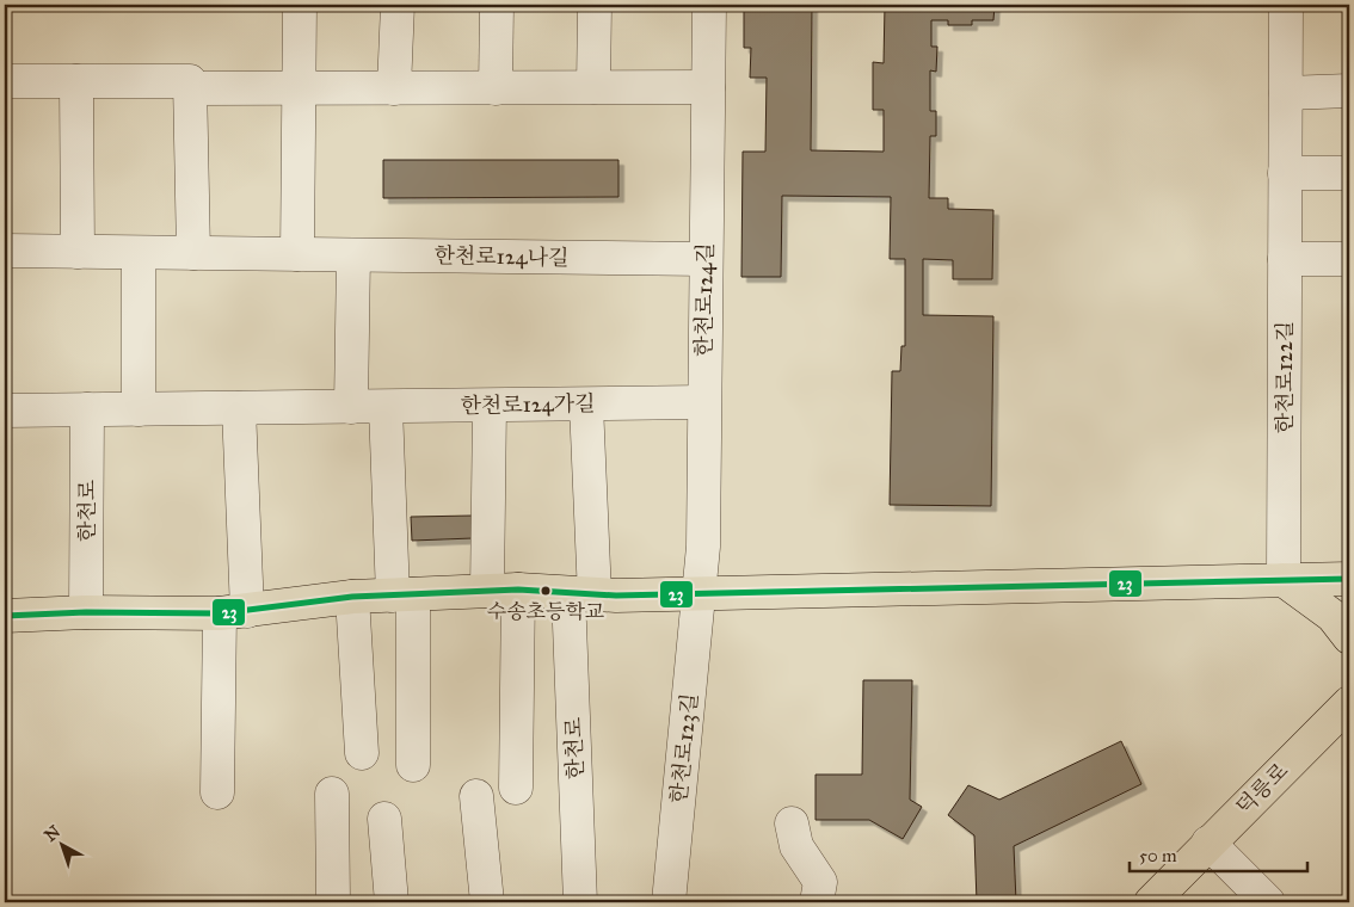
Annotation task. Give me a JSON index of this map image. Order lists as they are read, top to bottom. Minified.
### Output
{"streets":{"main road":["덕릉로"],"street":["한천로124나길","한천로124길","한천로122길","한천로124가길","한천로","한천로123길"]},"crossings":[["한천로124나길","한천로124길"],["한천로124길","한천로124가길"],["한천로124길","한천로123길"],["한천로124가길","한천로"]],"places":["수송초등학교"],"lines":["transit line 23"],"scale_bar":"50 m","north":"top left"}
